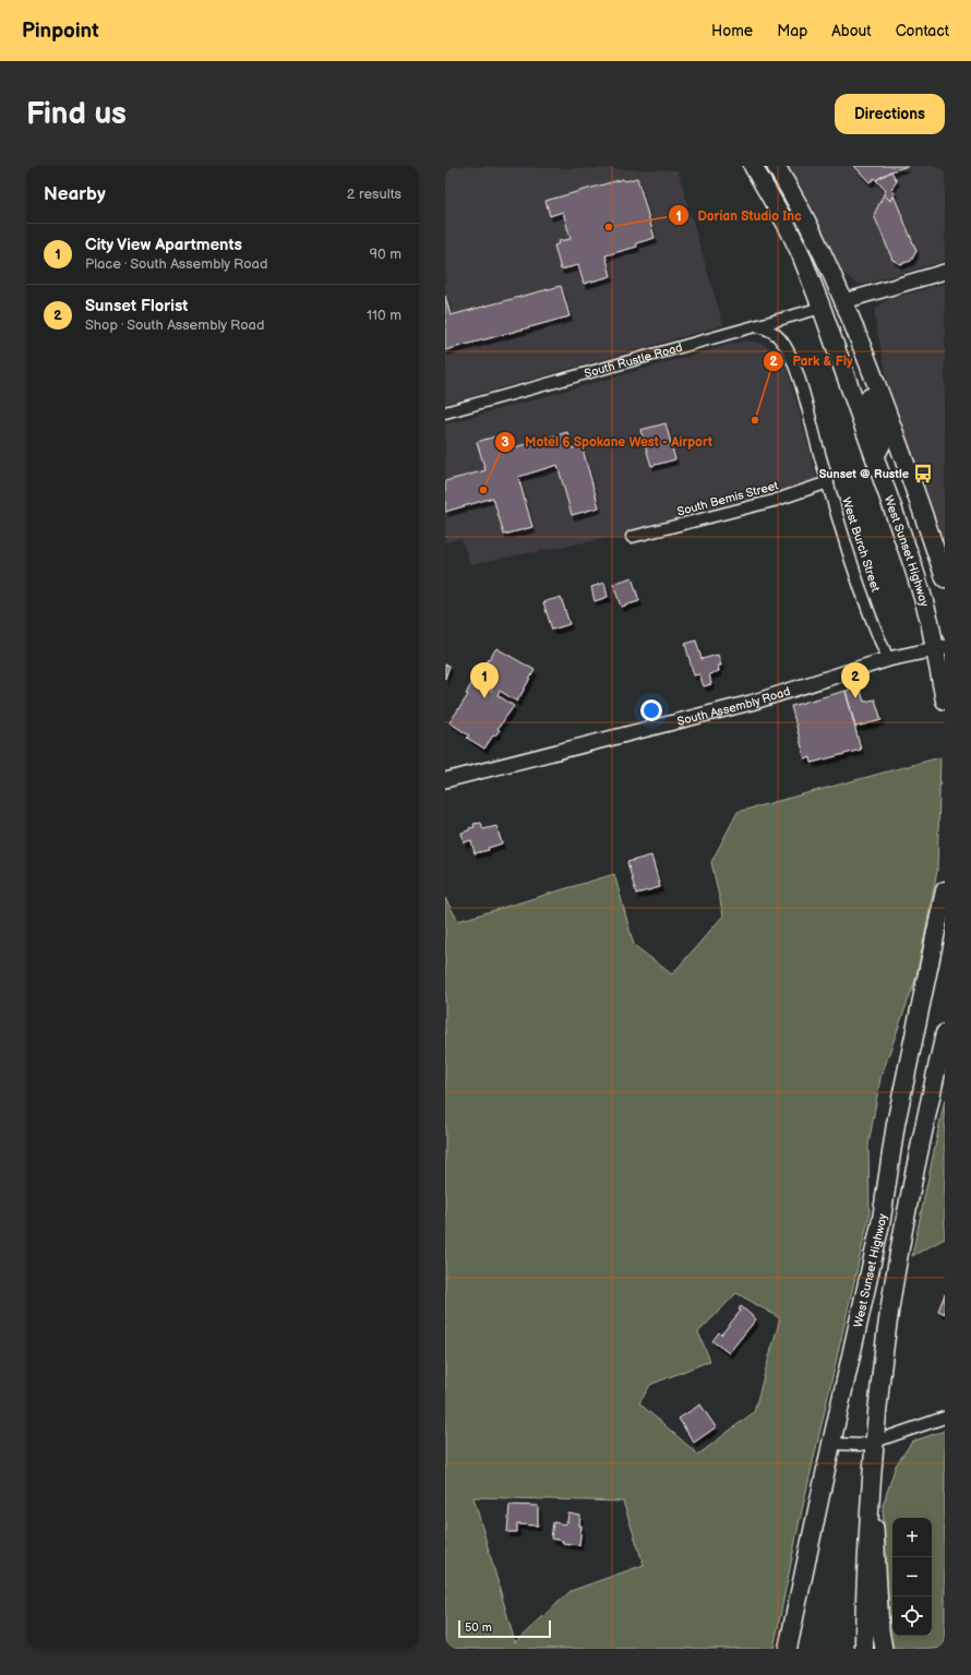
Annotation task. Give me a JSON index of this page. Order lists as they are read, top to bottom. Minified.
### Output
{"streets":{"main road":["West Sunset Highway"],"street":["South Rustle Road","South Bemis Street","West Burch Street","South Assembly Road"]},"crossings":[["South Rustle Road","West Burch Street"],["South Rustle Road","West Sunset Highway"],["South Bemis Street","West Burch Street"],["West Burch Street","South Assembly Road"],["West Sunset Highway","South Assembly Road"]],"places":{"other":["Dorian Studio Inc","Park & Fly","Motel 6 Spokane West - Airport"],"bus stop":["Sunset @ Rustle"]},"scale_bar":"50 m","page":{"header":"Pinpoint","nav":["Home","Map","About","Contact"],"buttons":"Directions","title":"Find us","heading":["Nearby","2 results"],"list":[{"mark":"1","name":"City View Apartments","note":"Place · South Assembly Road","value":"90 m"},{"mark":"2","name":"Sunset Florist","note":"Shop · South Assembly Road","value":"110 m"}],"pins":["1","2"],"map_buttons":["+","−"],"scale":"50 m"}}
